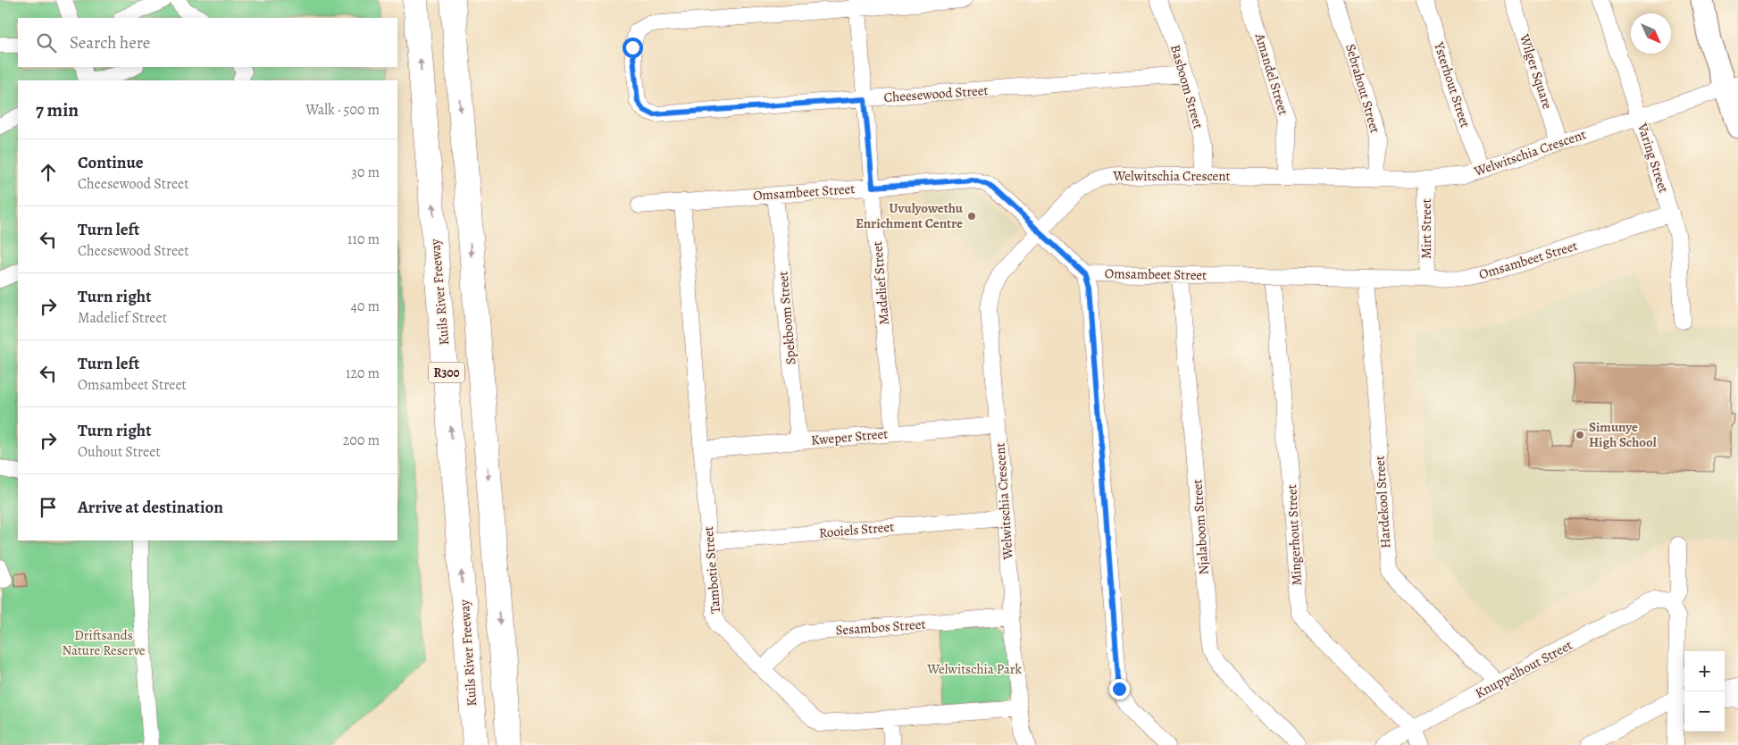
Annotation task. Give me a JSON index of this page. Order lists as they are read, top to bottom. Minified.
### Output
{"streets":{"highway":["Kuils River Freeway","R300"],"street":["Wilger Square","Amandel Street","Ysterhout Street","Basboom Street","Sebrahout Street","Cheesewood Street","Welwitschia Crescent","Varing Street","Omsambeet Street","Mirt Street","Madelief Street","Spekboom Street","Kweper Street","Hardekool Street","Njalaboom Street","Rooiels Street","Mingerhout Street","Tambotie Street","Sesambos Street","Knuppelhout Street"]},"crossings":[["Wilger Square","Welwitschia Crescent"],["Amandel Street","Welwitschia Crescent"],["Ysterhout Street","Welwitschia Crescent"],["Basboom Street","Cheesewood Street"],["Basboom Street","Welwitschia Crescent"],["Sebrahout Street","Welwitschia Crescent"],["Cheesewood Street","Madelief Street"],["Welwitschia Crescent","Varing Street"],["Welwitschia Crescent","Omsambeet Street"],["Welwitschia Crescent","Mirt Street"],["Welwitschia Crescent","Kweper Street"],["Welwitschia Crescent","Rooiels Street"],["Welwitschia Crescent","Tambotie Street"],["Welwitschia Crescent","Sesambos Street"],["Varing Street","Omsambeet Street"],["Omsambeet Street","Mirt Street"],["Omsambeet Street","Madelief Street"],["Omsambeet Street","Spekboom Street"],["Omsambeet Street","Hardekool Street"],["Omsambeet Street","Njalaboom Street"],["Omsambeet Street","Mingerhout Street"],["Omsambeet Street","Tambotie Street"],["Madelief Street","Kweper Street"],["Spekboom Street","Kweper Street"],["Kweper Street","Tambotie Street"],["Hardekool Street","Knuppelhout Street"],["Rooiels Street","Tambotie Street"],["Mingerhout Street","Knuppelhout Street"],["Tambotie Street","Sesambos Street"]],"parks":["Driftsands Nature Reserve","Welwitschia Park"],"places":["Uvulyowethu Enrichment Centre","Simunye High School"],"north":"bottom right","page":{"search":"Search here","heading":["7 min","Walk · 500 m"],"list":[["Continue","Cheesewood Street","30 m"],["Turn left","Cheesewood Street","110 m"],["Turn right","Madelief Street","40 m"],["Turn left","Omsambeet Street","120 m"],["Turn right","Ouhout Street","200 m"],"Arrive at destination"],"map_buttons":["+","−"]}}
